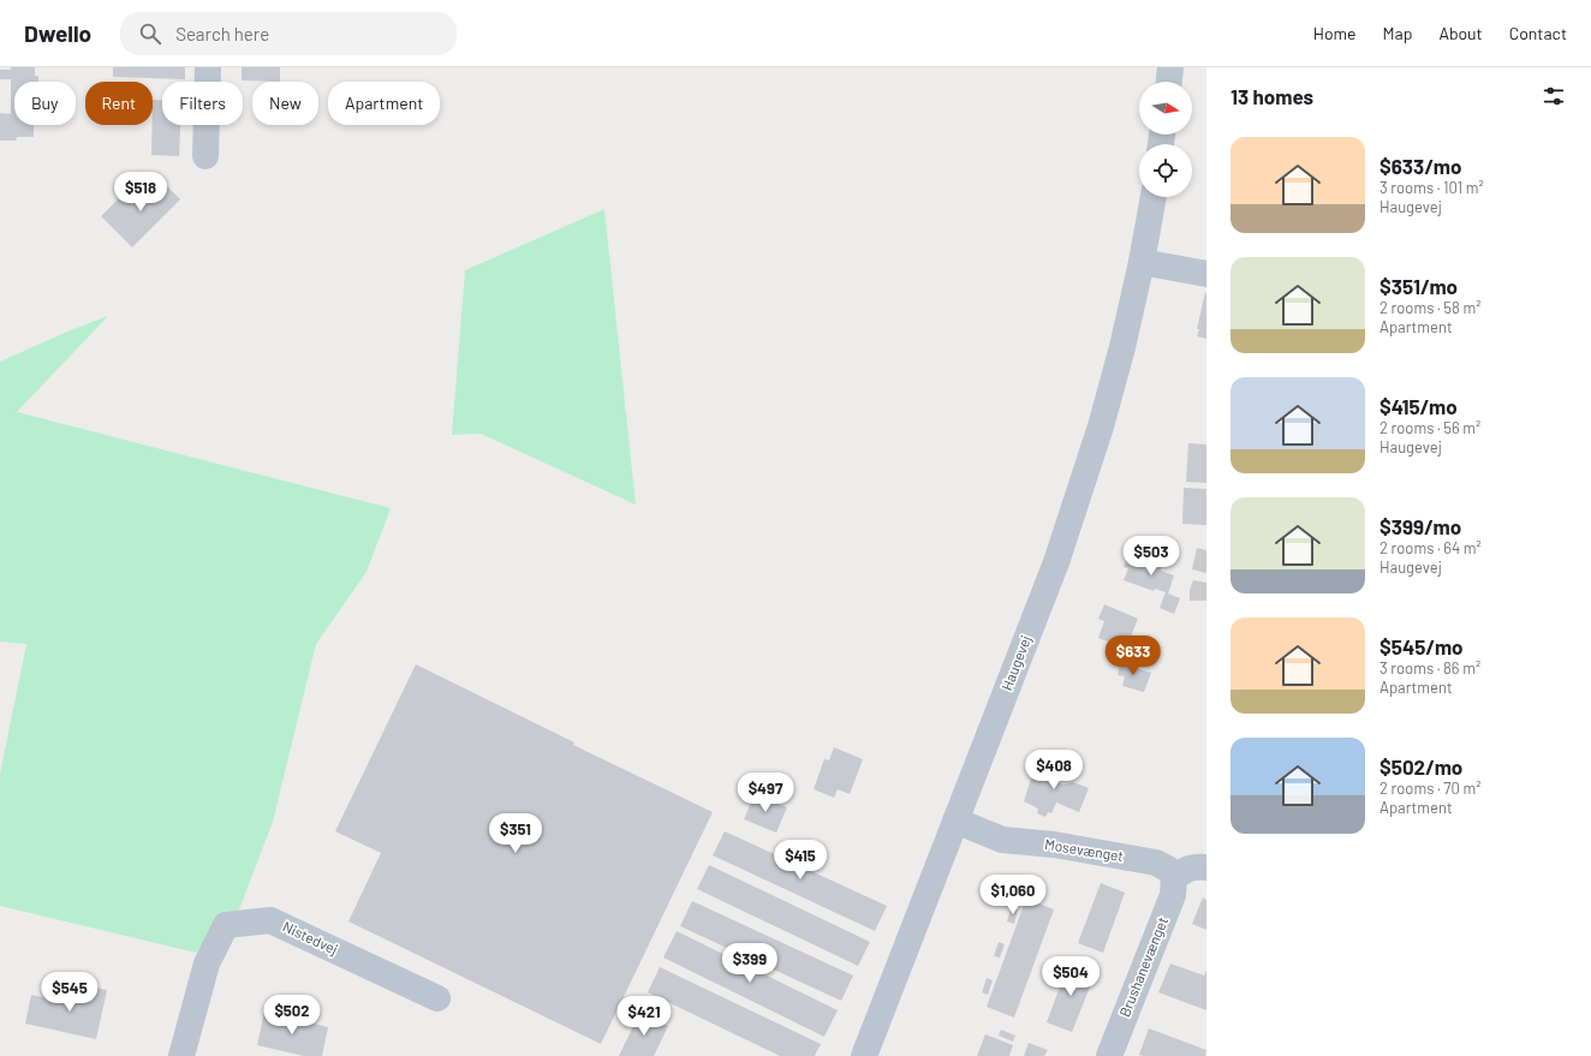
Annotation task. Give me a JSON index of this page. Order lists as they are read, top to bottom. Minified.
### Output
{"streets":{"street":["Haugevej","Mosevænget","Nistedvej","Brushanevænget"]},"crossings":[["Haugevej","Mosevænget"],["Mosevænget","Brushanevænget"]],"north":"right","page":{"header":"Dwello","search":"Search here","nav":["Home","Map","About","Contact"],"heading":"13 homes","chip":["Buy","Rent","Filters","New","Apartment"],"list":[{"name":"$633/mo","note":"3 rooms · 101 m² · Haugevej"},{"name":"$351/mo","note":"2 rooms · 58 m² · Apartment"},{"name":"$415/mo","note":"2 rooms · 56 m² · Haugevej"},{"name":"$399/mo","note":"2 rooms · 64 m² · Haugevej"},{"name":"$545/mo","note":"3 rooms · 86 m² · Apartment"},{"name":"$502/mo","note":"2 rooms · 70 m² · Apartment"}],"price":["$518","$503","$633","$408","$497","$351","$415","$1,060","$399","$504","$545","$502","$421"]}}
